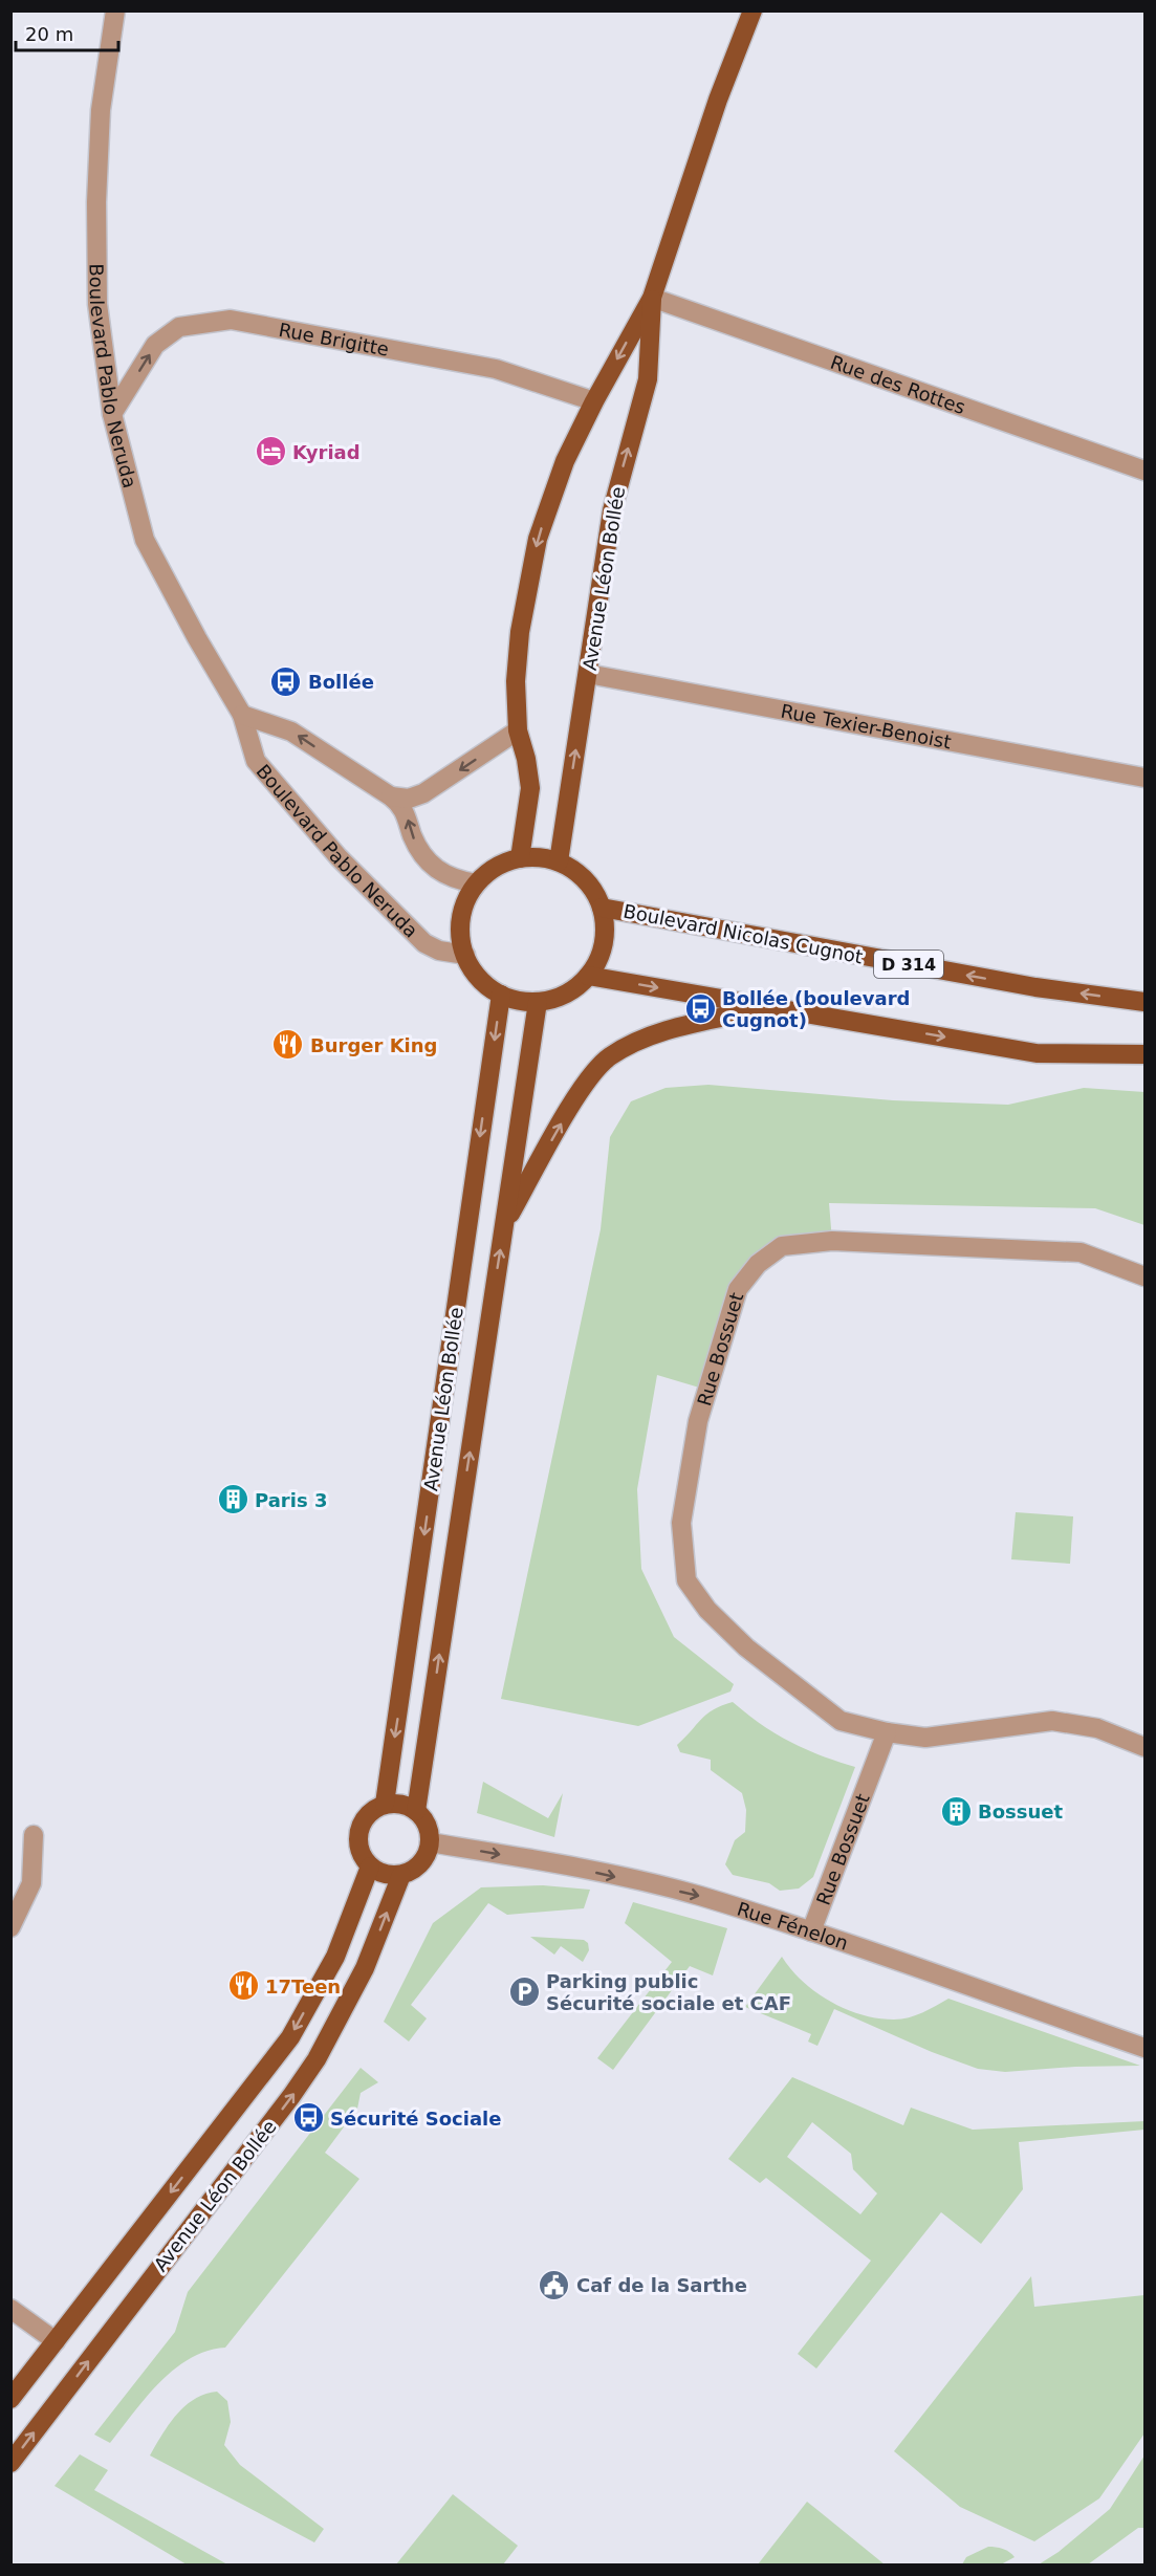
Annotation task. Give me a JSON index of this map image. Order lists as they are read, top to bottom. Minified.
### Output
{"streets":{"main road":["Avenue Léon Bollée","Boulevard Nicolas Cugnot","D 314"],"street":["Rue Brigitte","Boulevard Pablo Neruda","Rue des Rottes","Rue Texier-Benoist","Rue Bossuet","Rue Fénelon"]},"crossings":[["Rue Brigitte","Boulevard Pablo Neruda"],["Rue Brigitte","Avenue Léon Bollée"],["Boulevard Pablo Neruda","Avenue Léon Bollée"],["Boulevard Pablo Neruda","Boulevard Nicolas Cugnot"],["Rue des Rottes","Avenue Léon Bollée"],["Avenue Léon Bollée","Rue Texier-Benoist"],["Avenue Léon Bollée","Boulevard Nicolas Cugnot"],["Avenue Léon Bollée","Rue Fénelon"],["Rue Bossuet","Rue Fénelon"]],"one_way":["Rue Brigitte","Rue Fénelon"],"places":{"hotel":["Kyriad"],"bus stop":["Bollée","Bollée (boulevard Cugnot)","Sécurité Sociale"],"restaurant":["Burger King","17Teen"],"building":["Paris 3","Bossuet"],"parking":["Parking public Sécurité sociale et CAF"],"public building":["Caf de la Sarthe"]},"scale_bar":"20 m"}
